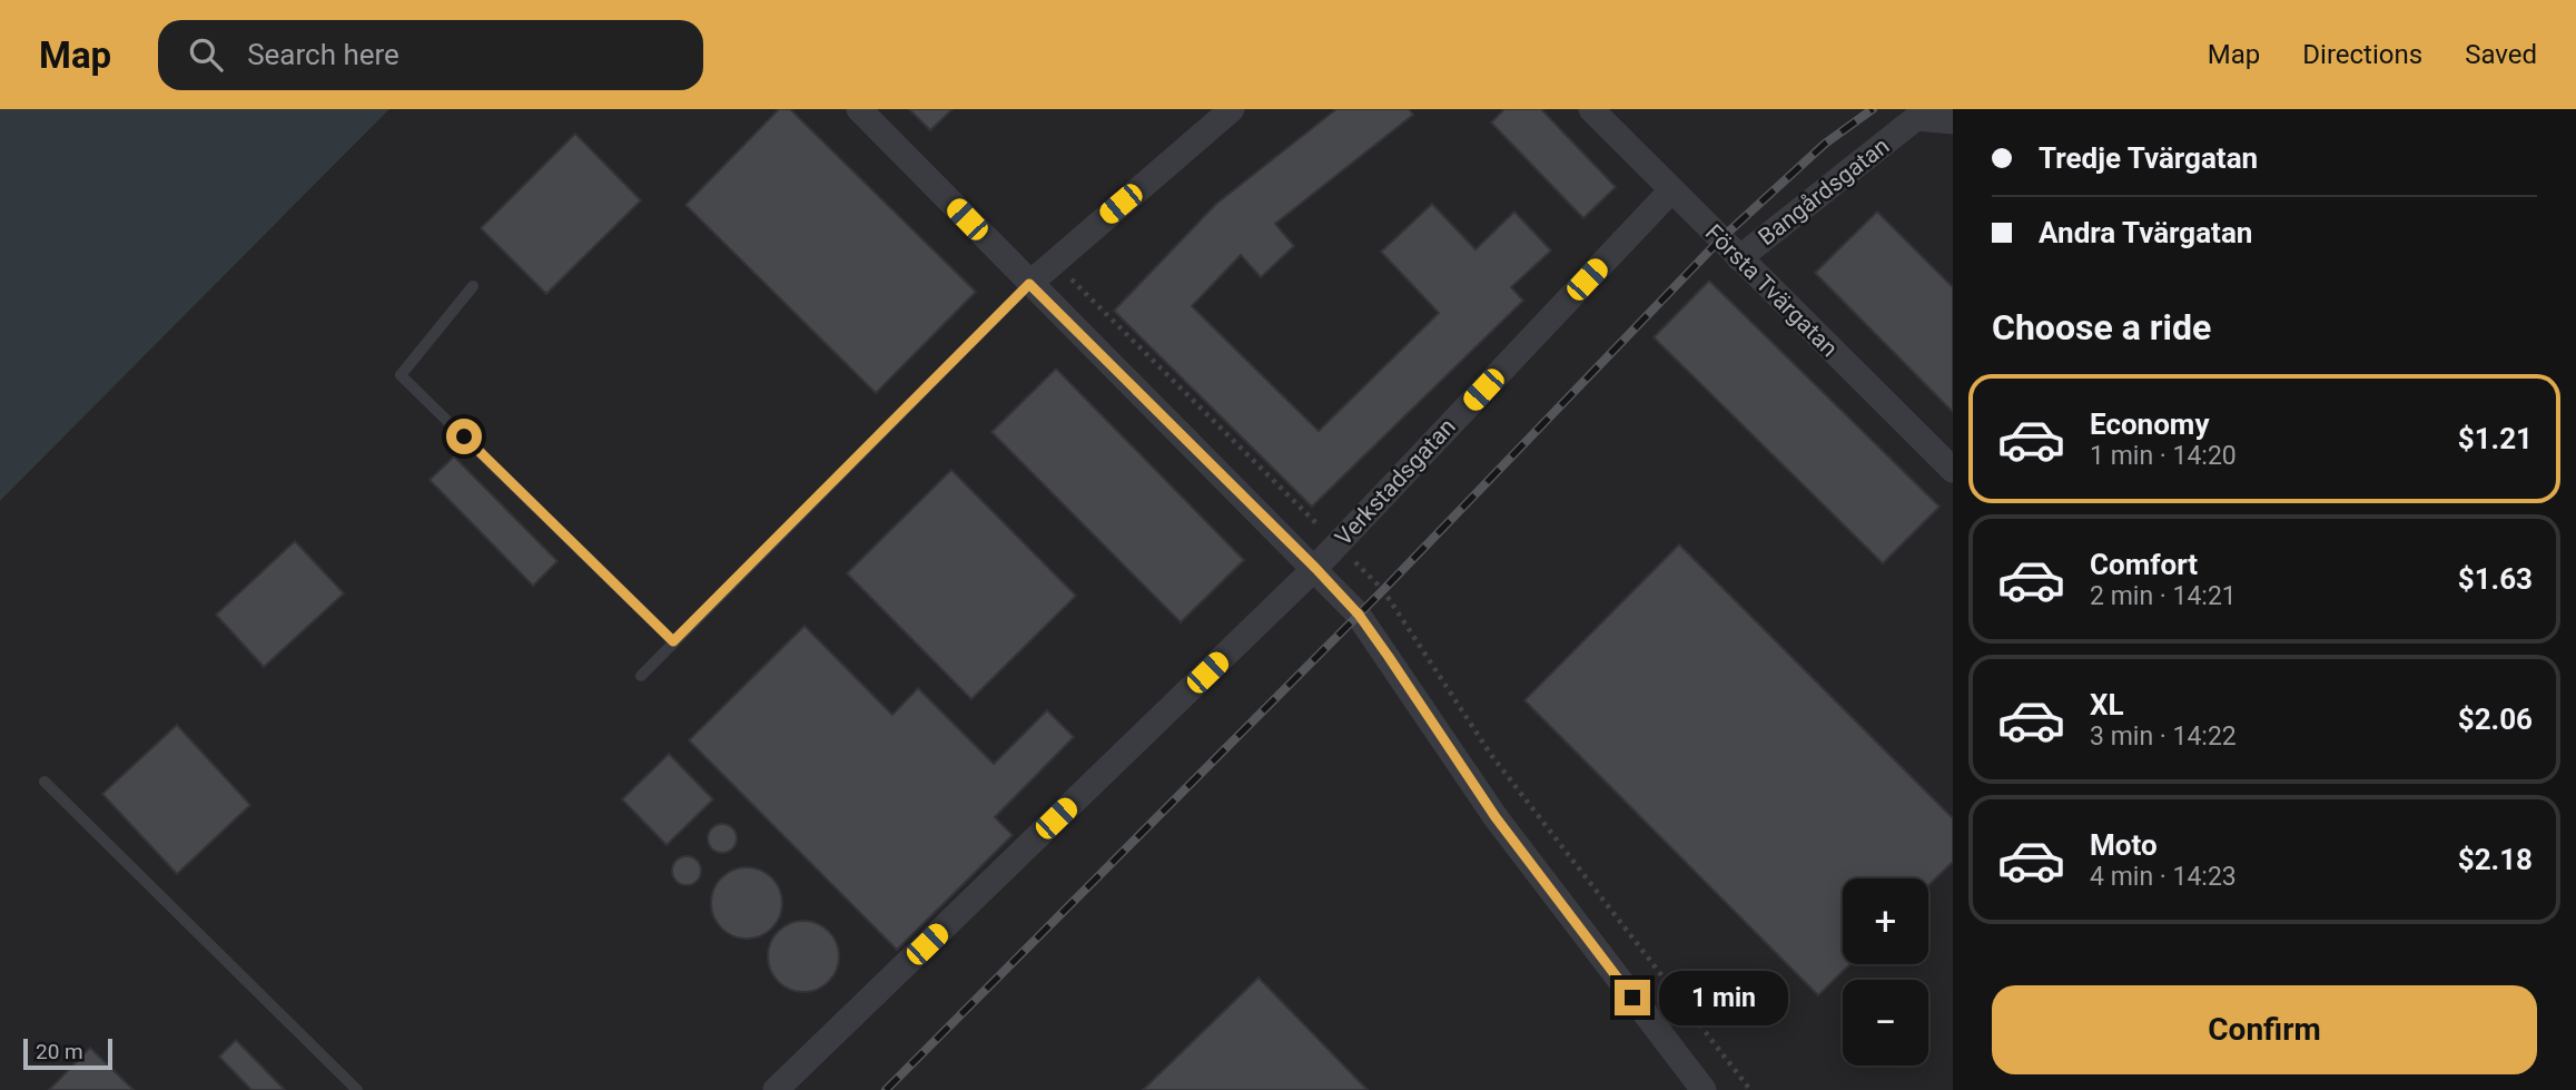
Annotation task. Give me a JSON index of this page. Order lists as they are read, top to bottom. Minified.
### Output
{"streets":{"street":["Bangårdsgatan","Första Tvärgatan","Verkstadsgatan"]},"crossings":[["Bangårdsgatan","Första Tvärgatan"],["Första Tvärgatan","Verkstadsgatan"]],"scale_bar":"20 m","page":{"header":"Map","search":"Search here","nav":["Map","Directions","Saved"],"banner":["Tredje Tvärgatan","Andra Tvärgatan"],"heading":"Choose a ride","list":[{"name":"Economy","note":"1 min · 14:20","value":"$1.21"},{"name":"Comfort","note":"2 min · 14:21","value":"$1.63"},{"name":"XL","note":"3 min · 14:22","value":"$2.06"},{"name":"Moto","note":"4 min · 14:23","value":"$2.18"}],"map_buttons":["+","−"],"buttons":"Confirm","bubble":"1 min","scale":"20 m"}}
